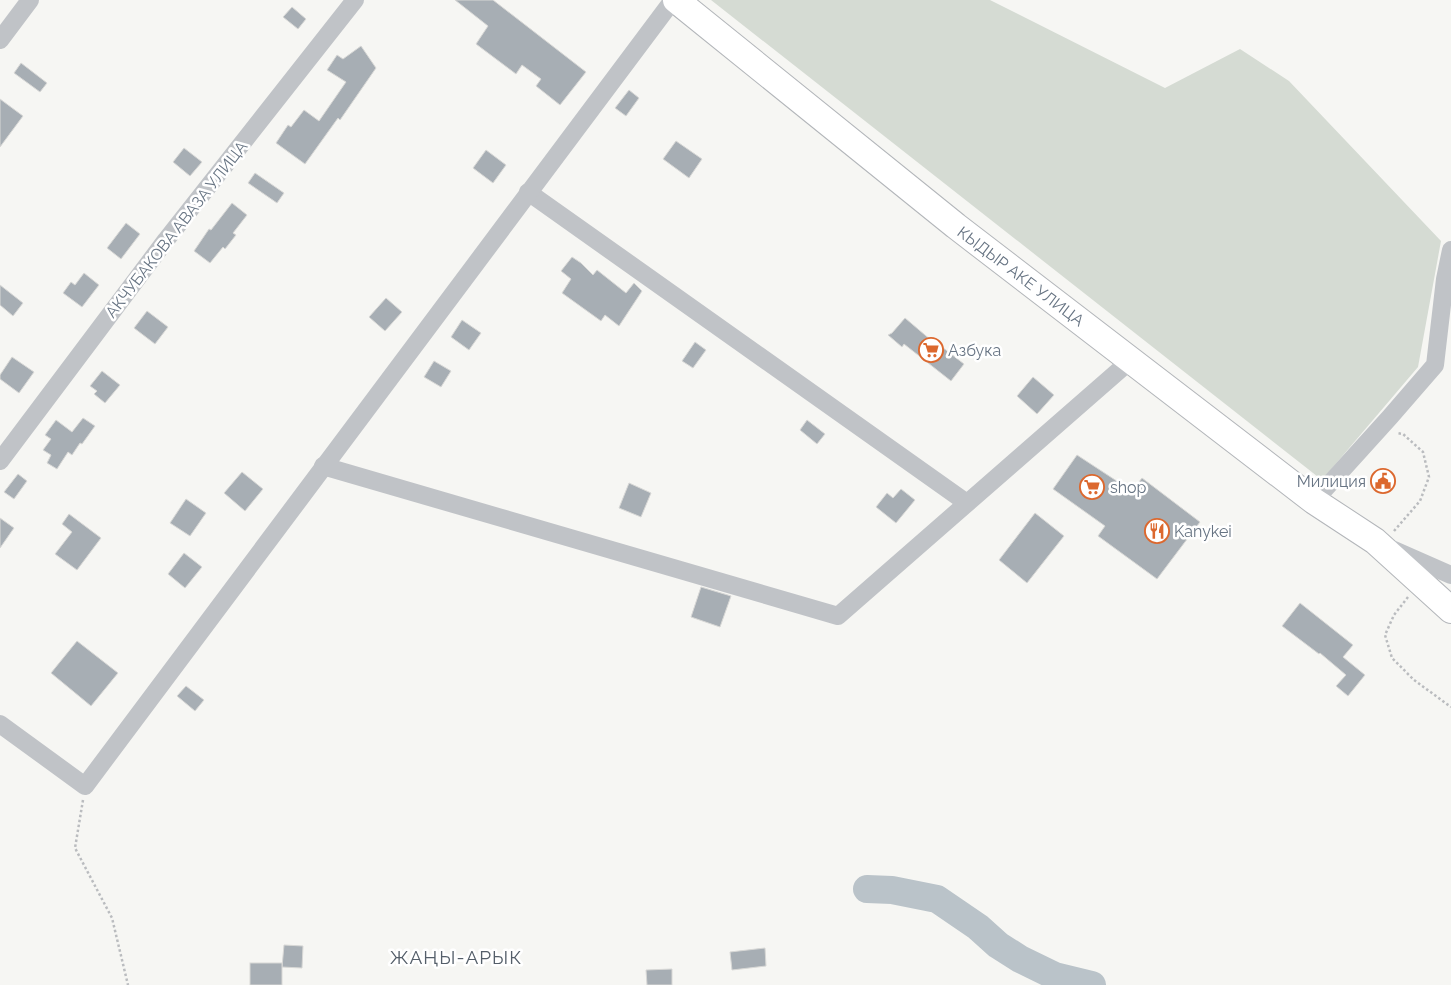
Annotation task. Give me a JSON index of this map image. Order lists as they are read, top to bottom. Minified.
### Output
{"streets":{"highway":["КЫДЫР АКЕ УЛИЦА"],"street":["АКЧУБАКОВА АВАЗА УЛИЦА"]},"districts":["ЖАҢЫ-АРЫК"],"places":{"supermarket":["Азбука","shop"],"public building":["Милиция"],"restaurant":["Kanykei"]}}
